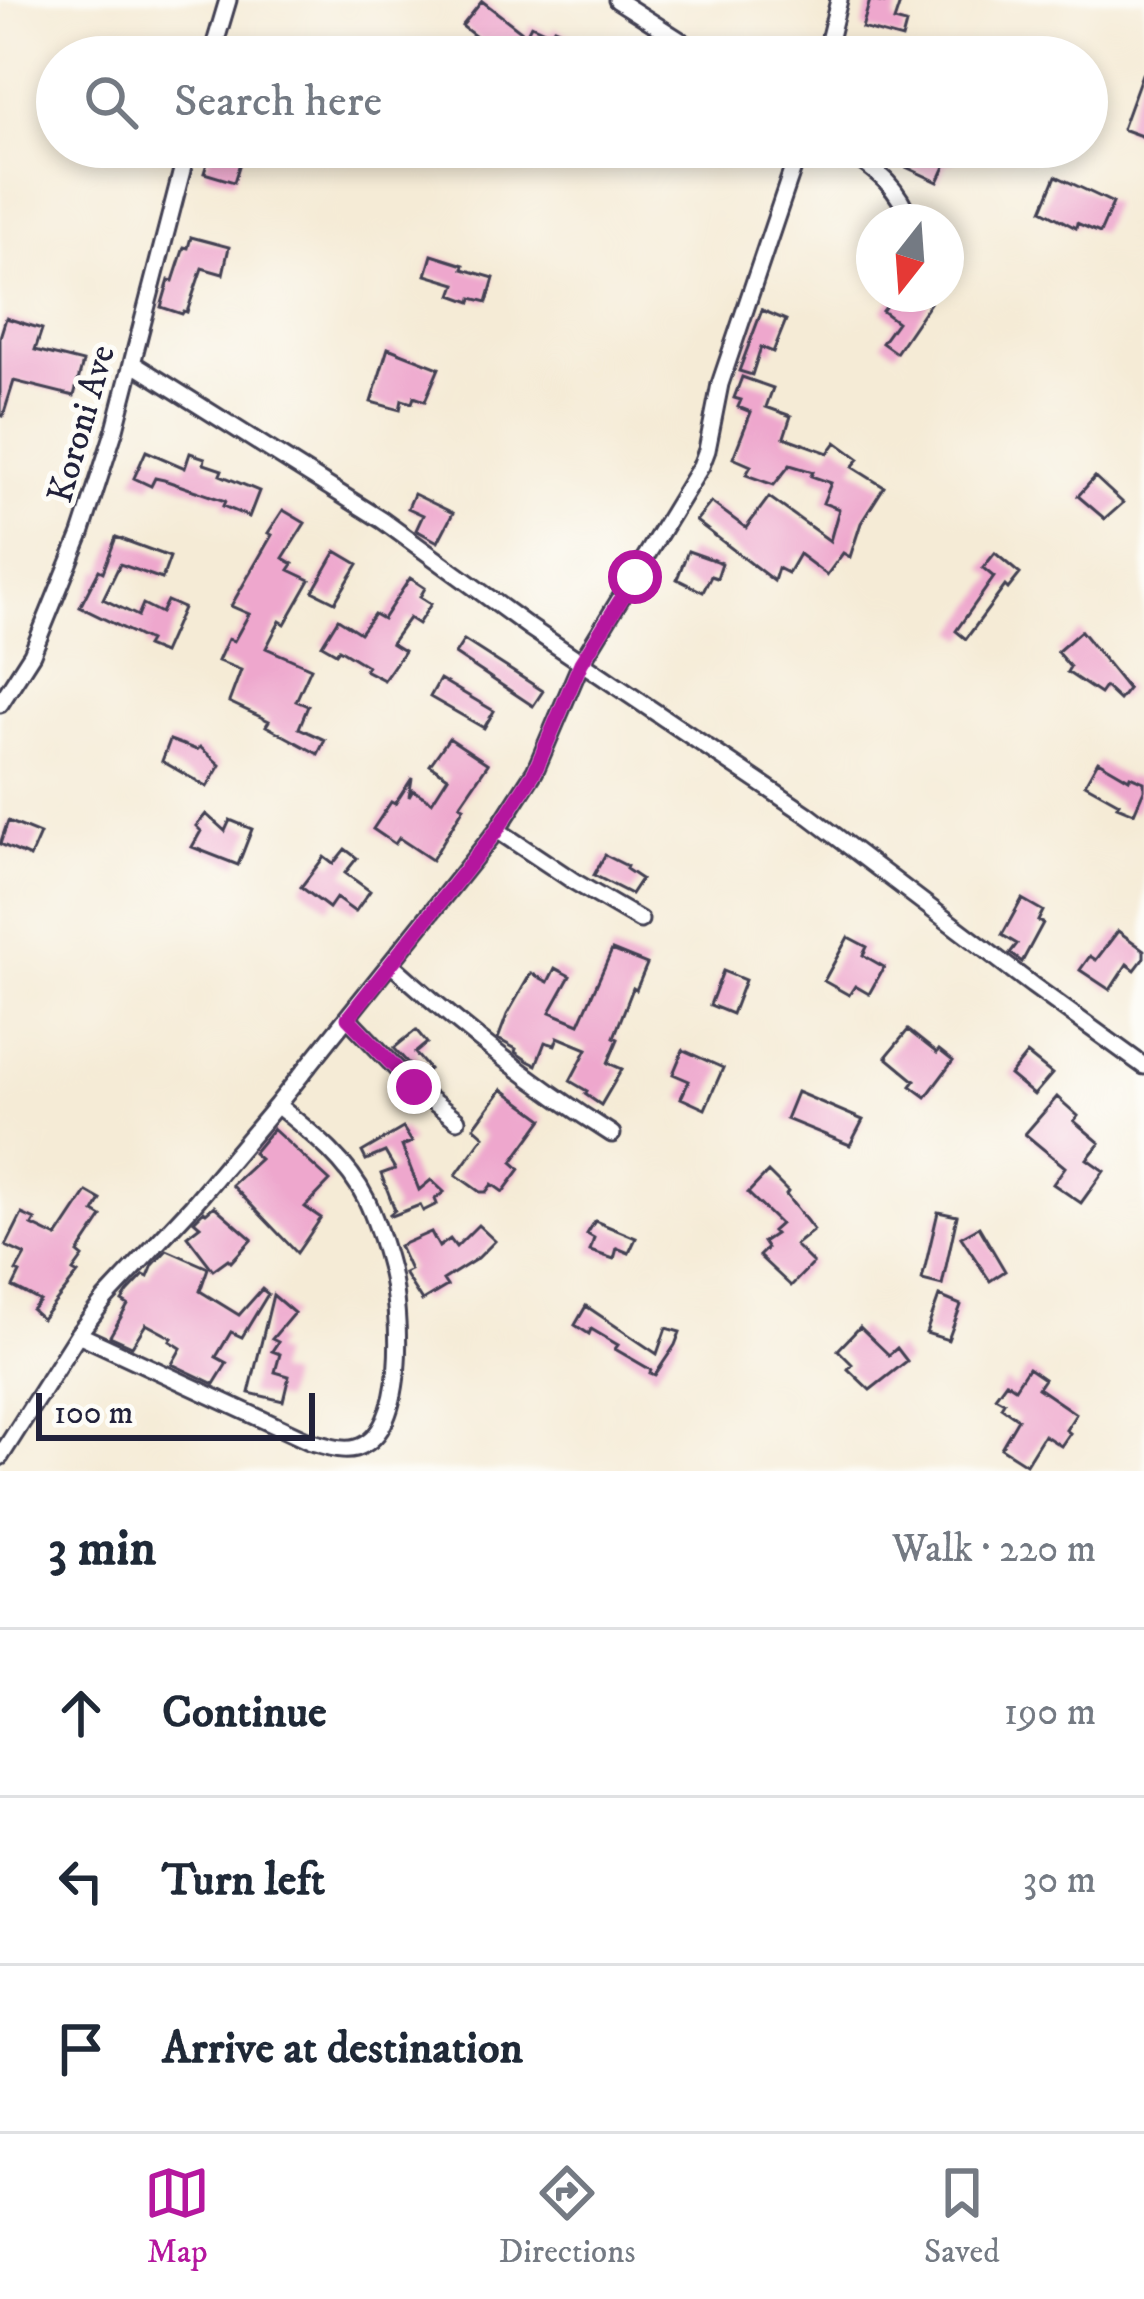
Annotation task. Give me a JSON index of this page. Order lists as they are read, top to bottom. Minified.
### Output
{"streets":{"street":["Koroni Ave"]},"scale_bar":"100 m","north":"bottom","page":{"search":"Search here","scale":"100 m","heading":["3 min","Walk · 220 m"],"list":[["Continue","190 m"],["Turn left","30 m"],"Arrive at destination"],"nav":["Map","Directions","Saved"]}}
